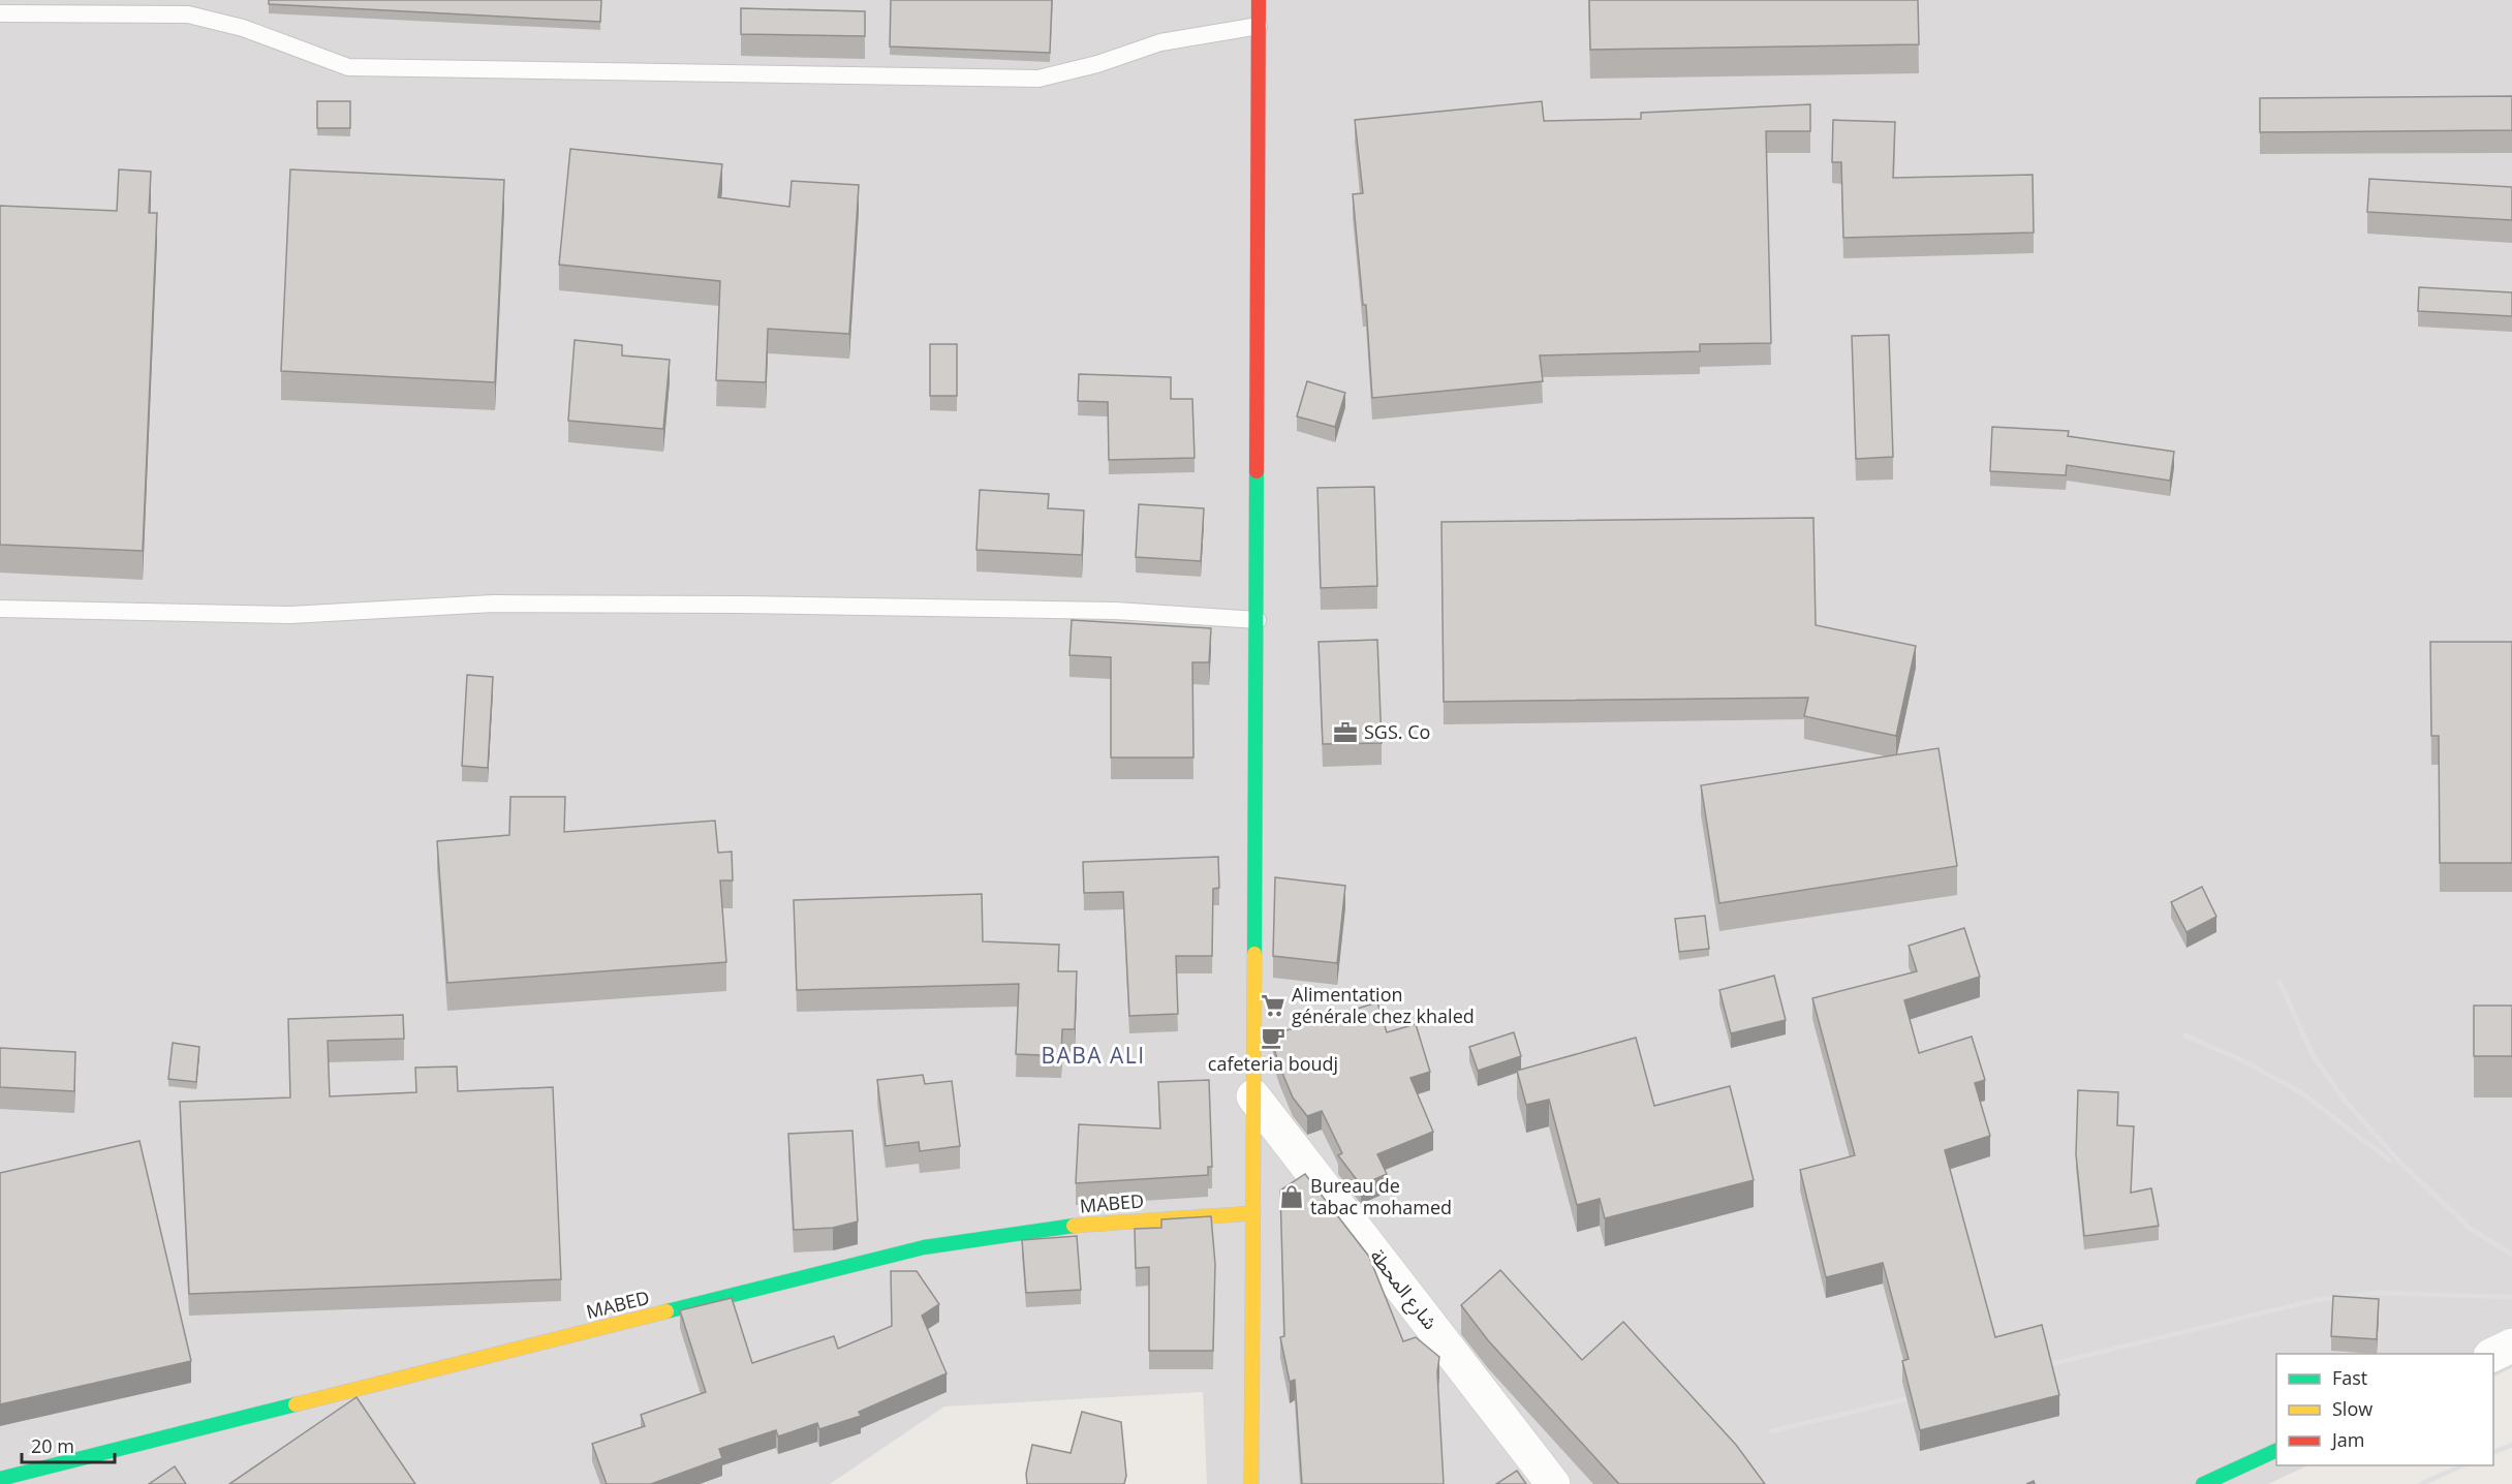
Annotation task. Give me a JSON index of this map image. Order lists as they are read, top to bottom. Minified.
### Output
{"streets":{"main road":["MABED"],"street":["شارع المحطة"]},"districts":["BABA ALI"],"places":{"office":["SGS. Co"],"supermarket":["Alimentation générale chez khaled"],"cafe":["cafeteria boudj"],"shop":["Bureau de tabac mohamed"]},"legend":["Fast","Slow","Jam"],"scale_bar":"20 m"}
